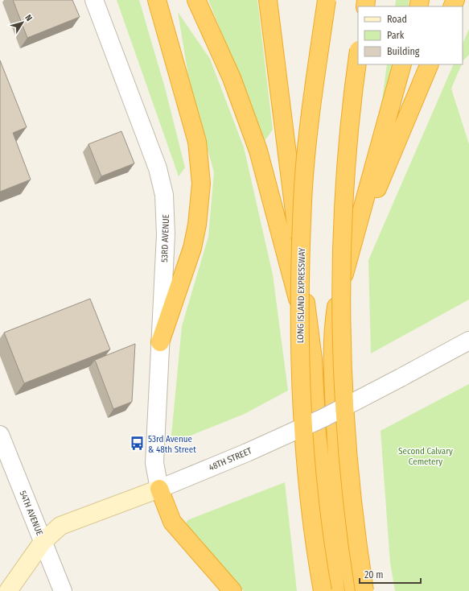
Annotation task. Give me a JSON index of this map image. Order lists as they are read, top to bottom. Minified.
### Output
{"streets":{"highway":["LONG ISLAND EXPRESSWAY"],"main road":["48TH STREET"],"street":["53RD AVENUE","54TH AVENUE"]},"crossings":[["53RD AVENUE","48TH STREET"],["48TH STREET","54TH AVENUE"]],"parks":["Second Calvary Cemetery"],"places":{"bus stop":["53rd Avenue & 48th Street"]},"legend":["Road","Park","Building"],"scale_bar":"20 m","north":"top right"}
